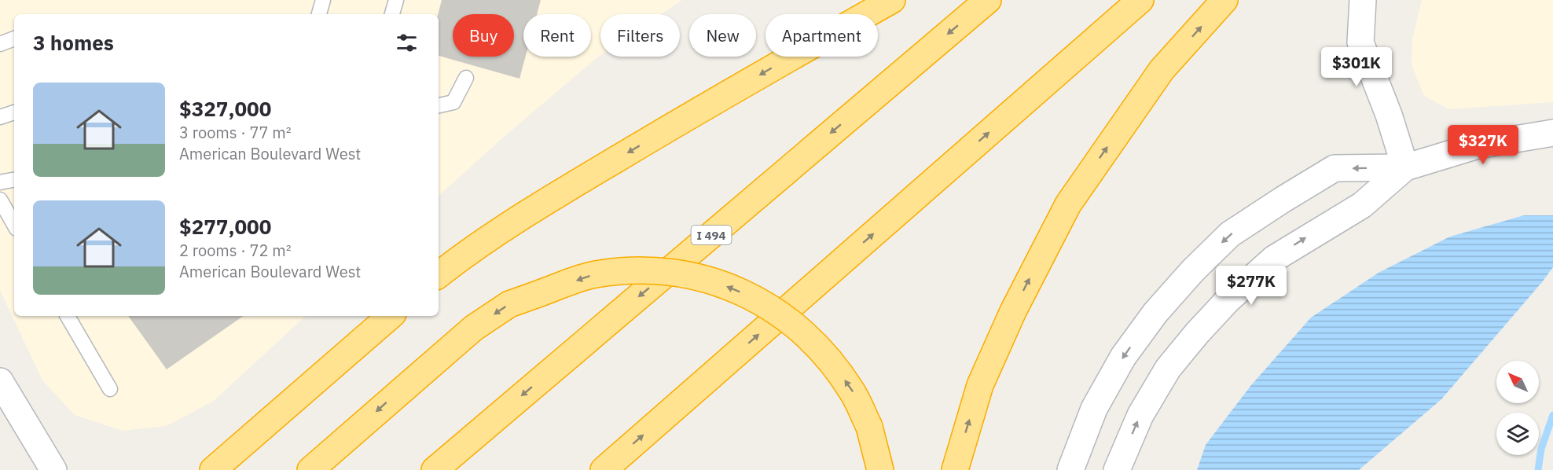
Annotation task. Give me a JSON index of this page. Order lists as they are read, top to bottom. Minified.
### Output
{"streets":{"highway":["I 494"]},"north":"top left","page":{"chip":["Buy","Rent","Filters","New","Apartment"],"heading":"3 homes","price":["$301K","$327K","$277K"],"list":[{"name":"$327,000","note":"3 rooms · 77 m² · American Boulevard West"},{"name":"$277,000","note":"2 rooms · 72 m² · American Boulevard West"}]}}
